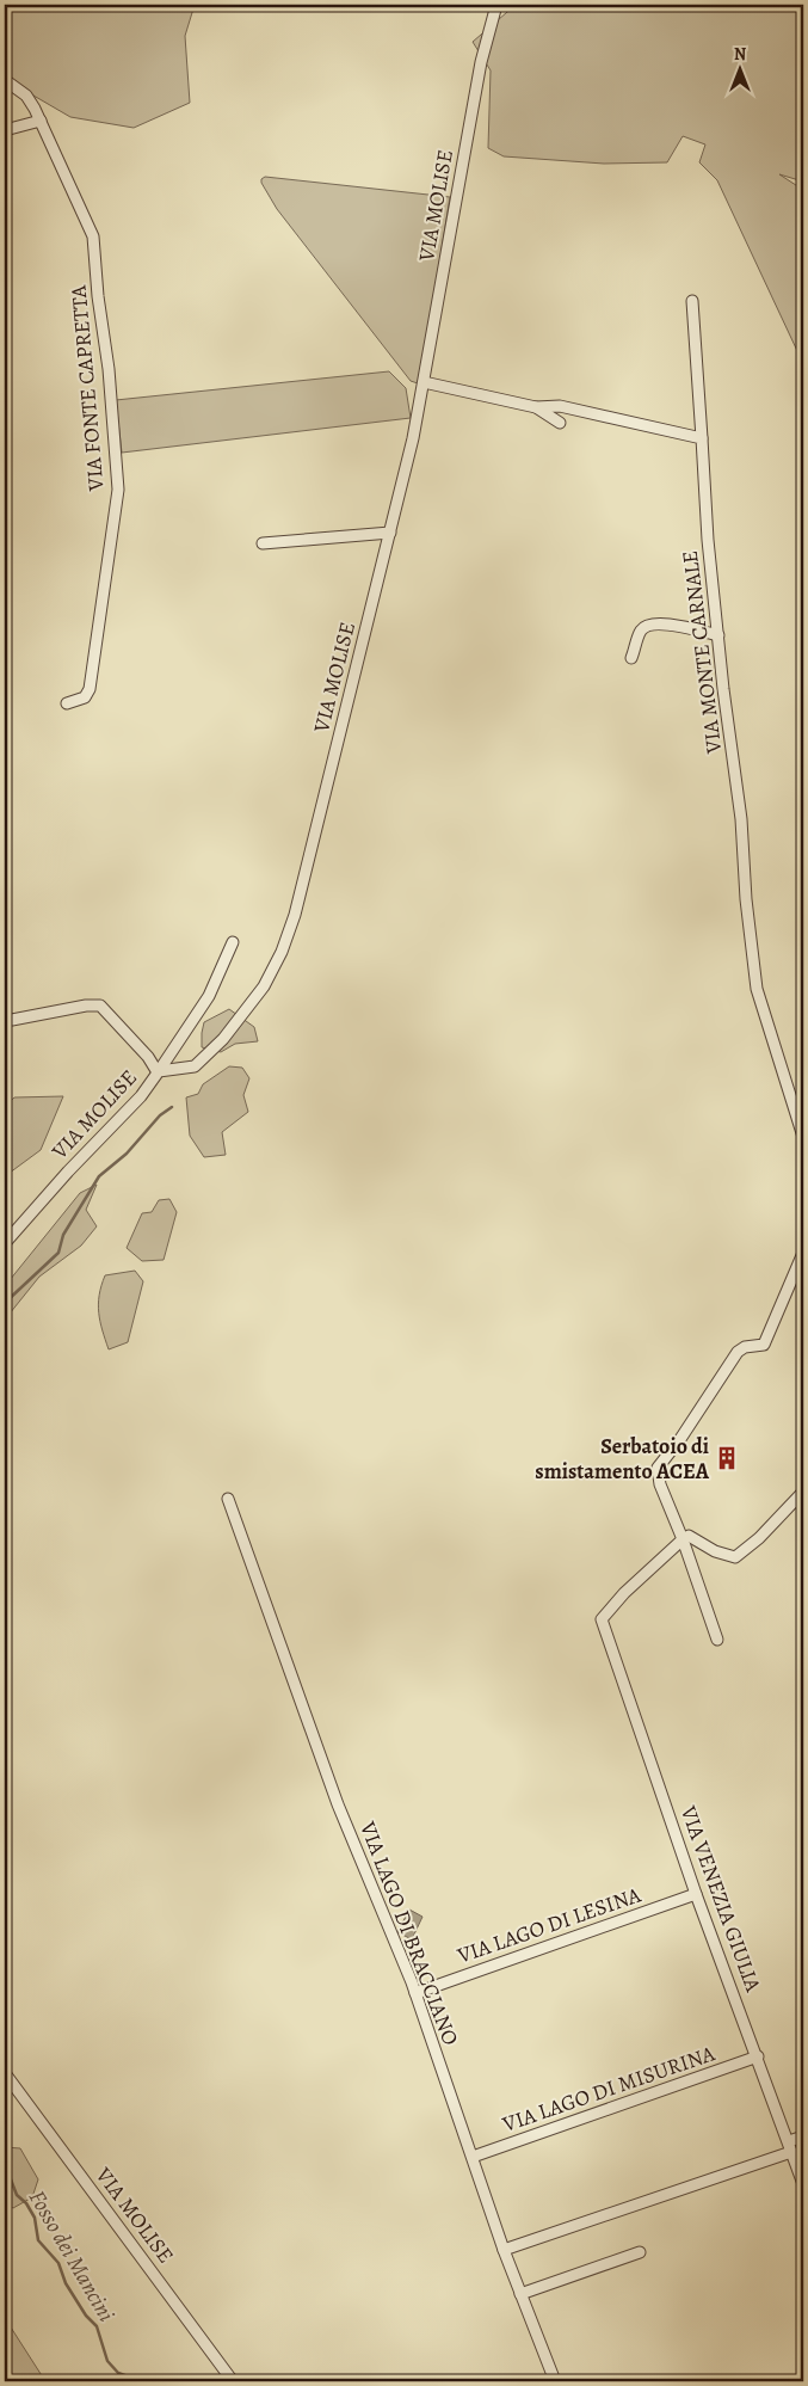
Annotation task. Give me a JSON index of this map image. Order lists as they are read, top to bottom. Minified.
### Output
{"streets":{"street":["VIA MOLISE","VIA FONTE CAPRETTA","VIA MONTE CARNALE","VIA VENEZIA GIULIA","VIA LAGO DI LESINA","VIA LAGO DI BRACCIANO","VIA LAGO DI MISURINA"]},"crossings":[["VIA VENEZIA GIULIA","VIA LAGO DI LESINA"],["VIA VENEZIA GIULIA","VIA LAGO DI MISURINA"],["VIA LAGO DI LESINA","VIA LAGO DI BRACCIANO"],["VIA LAGO DI BRACCIANO","VIA LAGO DI MISURINA"]],"water":["Fosso dei Mancini"],"places":{"building":["Serbatoio di smistamento ACEA"]},"north":"top"}
